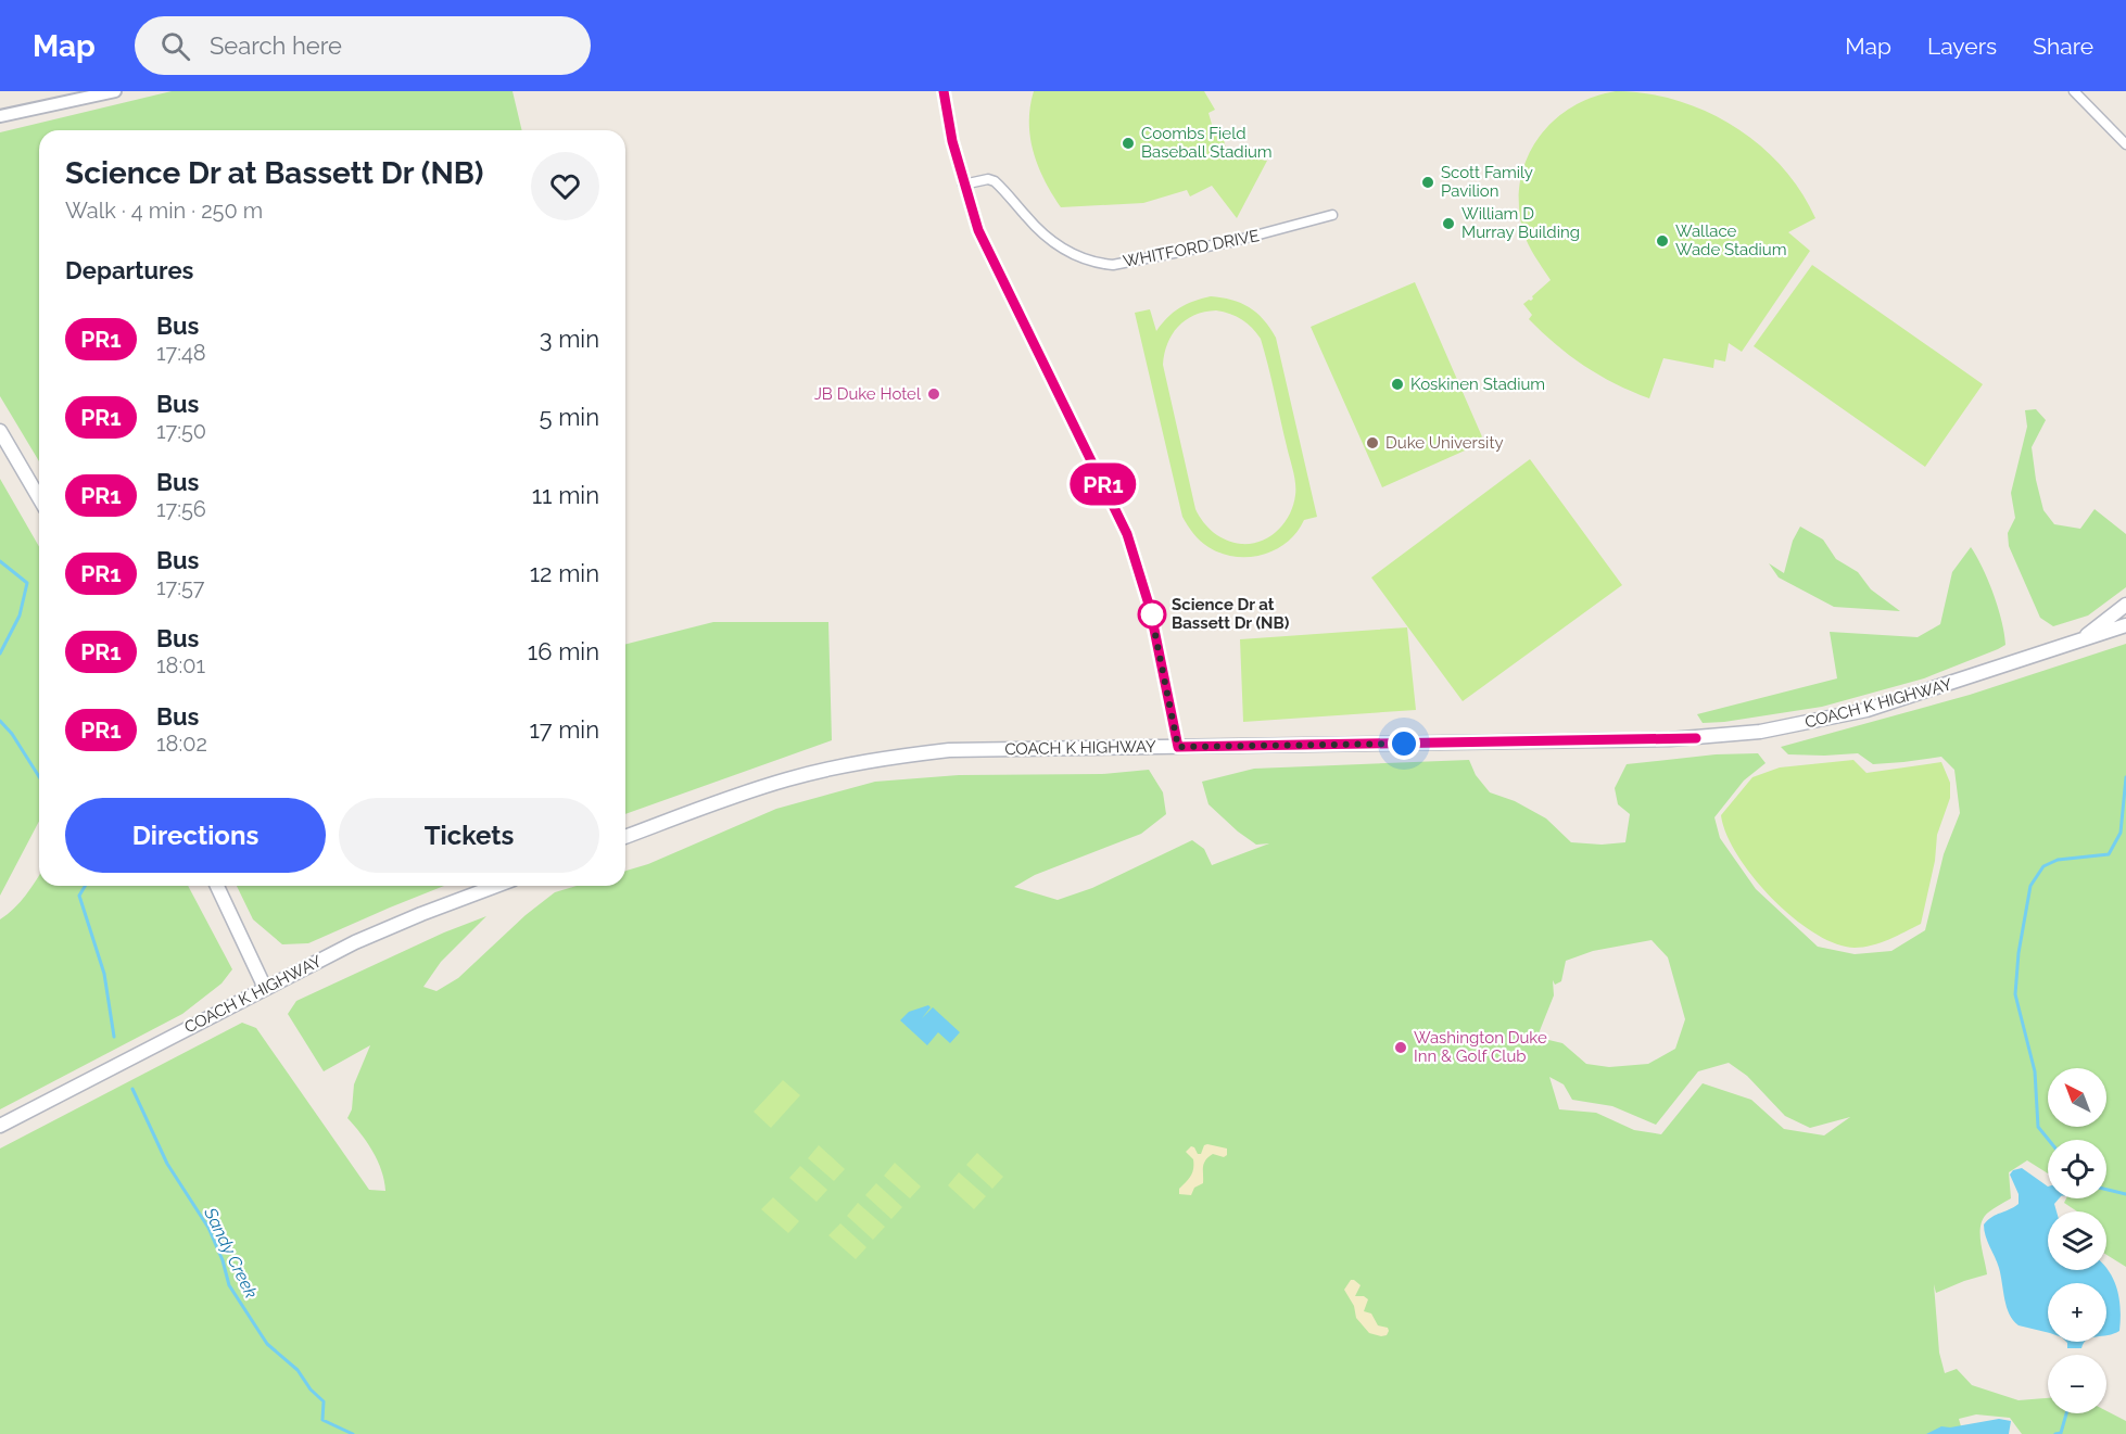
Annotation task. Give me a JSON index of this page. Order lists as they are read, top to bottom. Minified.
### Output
{"streets":{"main road":["COACH K HIGHWAY"],"street":["WHITFORD DRIVE"]},"water":["Sandy Creek"],"places":["Coombs Field Baseball Stadium","Scott Family Pavilion","William D Murray Building","Wallace Wade Stadium","Koskinen Stadium","JB Duke Hotel","Duke University","Science Dr at Bassett Dr (NB)","Washington Duke Inn & Golf Club"],"lines":["bus line PR1"],"north":"top left","page":{"header":"Map","search":"Search here","nav":["Map","Layers","Share"],"on_map":"PR1","heading":[["Science Dr at Bassett Dr (NB)","Walk · 4 min · 250 m"],"Departures"],"list":[{"mark":"PR1","name":"Bus","note":"17:48","value":"3 min"},{"mark":"PR1","name":"Bus","note":"17:50","value":"5 min"},{"mark":"PR1","name":"Bus","note":"17:56","value":"11 min"},{"mark":"PR1","name":"Bus","note":"17:57","value":"12 min"},{"mark":"PR1","name":"Bus","note":"18:01","value":"16 min"},{"mark":"PR1","name":"Bus","note":"18:02","value":"17 min"}],"buttons":["Directions","Tickets"],"map_buttons":["+","−"]}}
